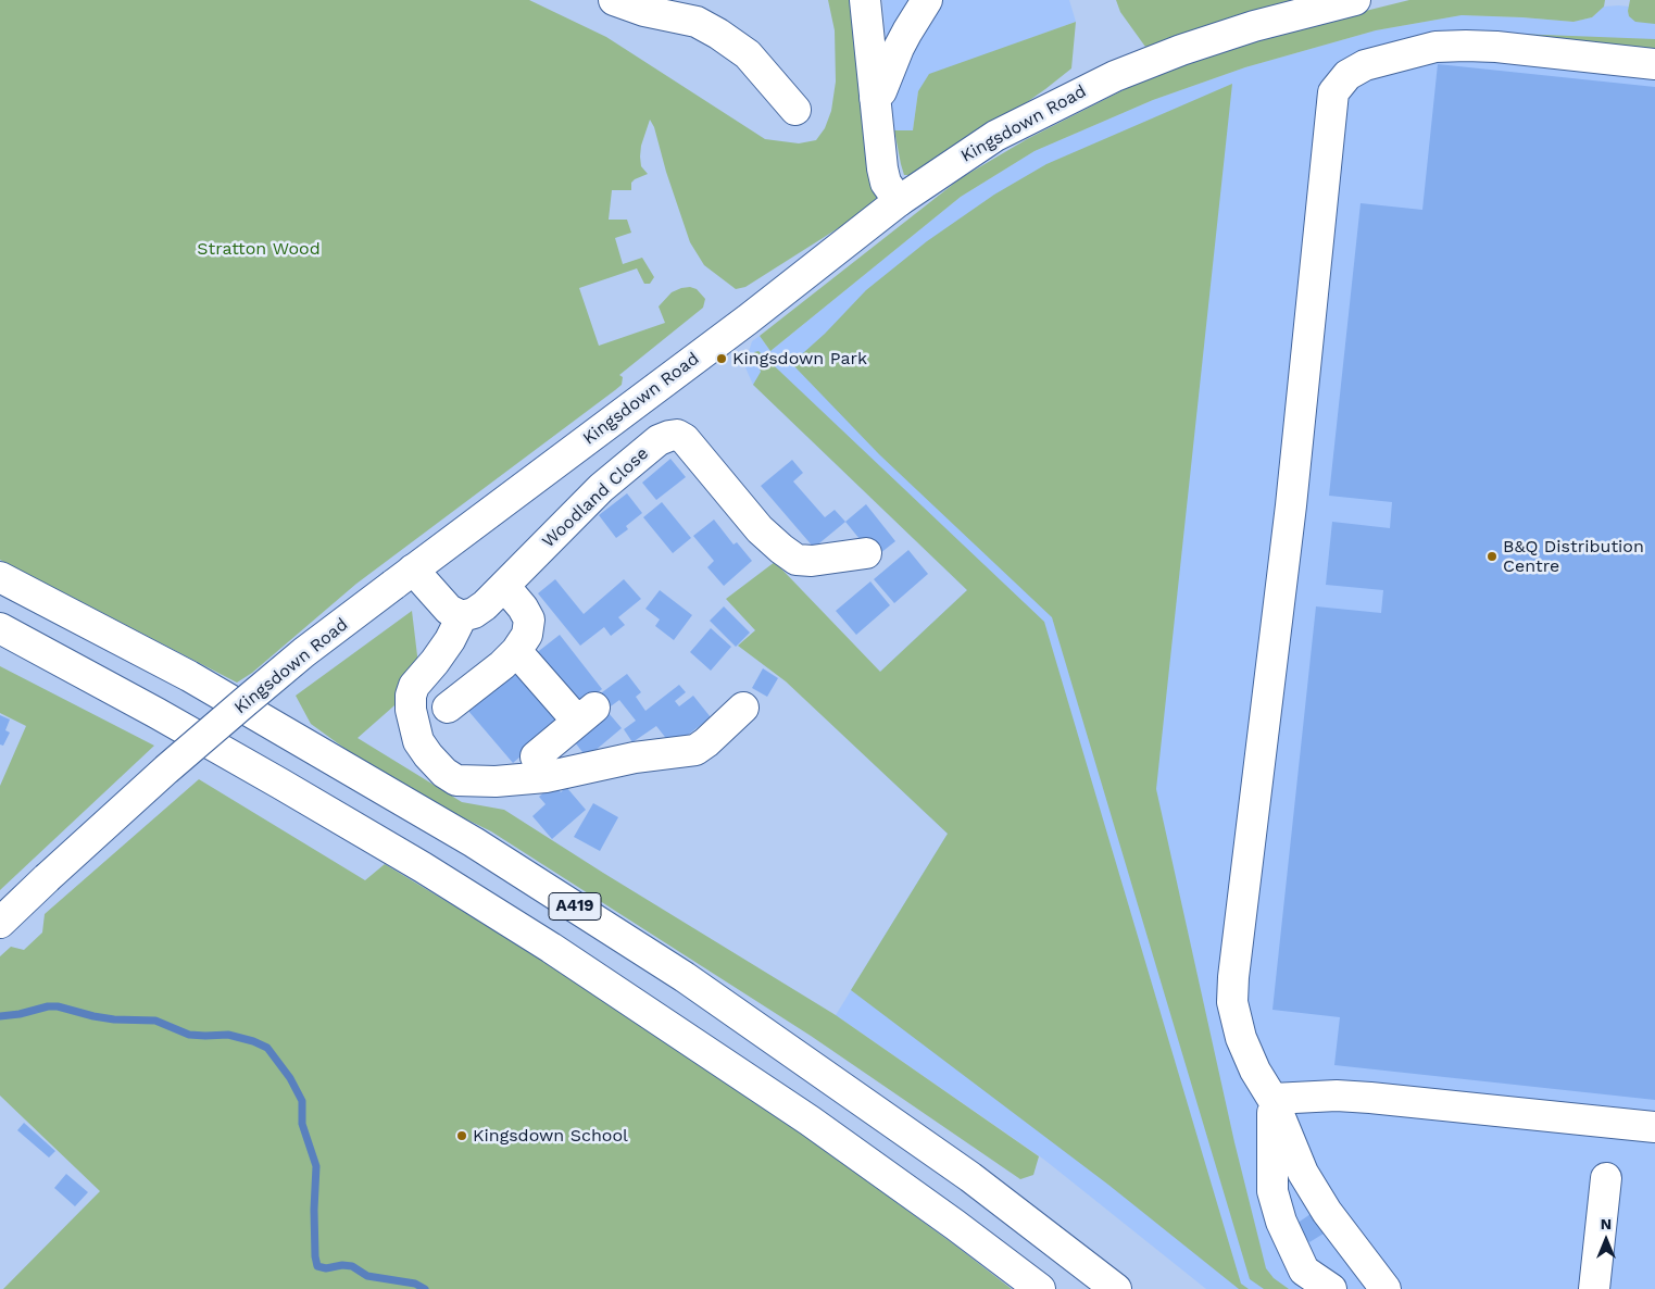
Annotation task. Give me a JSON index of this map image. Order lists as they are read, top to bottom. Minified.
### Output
{"streets":{"main road":["Kingsdown Road","Woodland Close","A419"]},"parks":["Stratton Wood"],"places":["Kingsdown Park","B&Q Distribution Centre","Kingsdown School"],"north":"top"}
